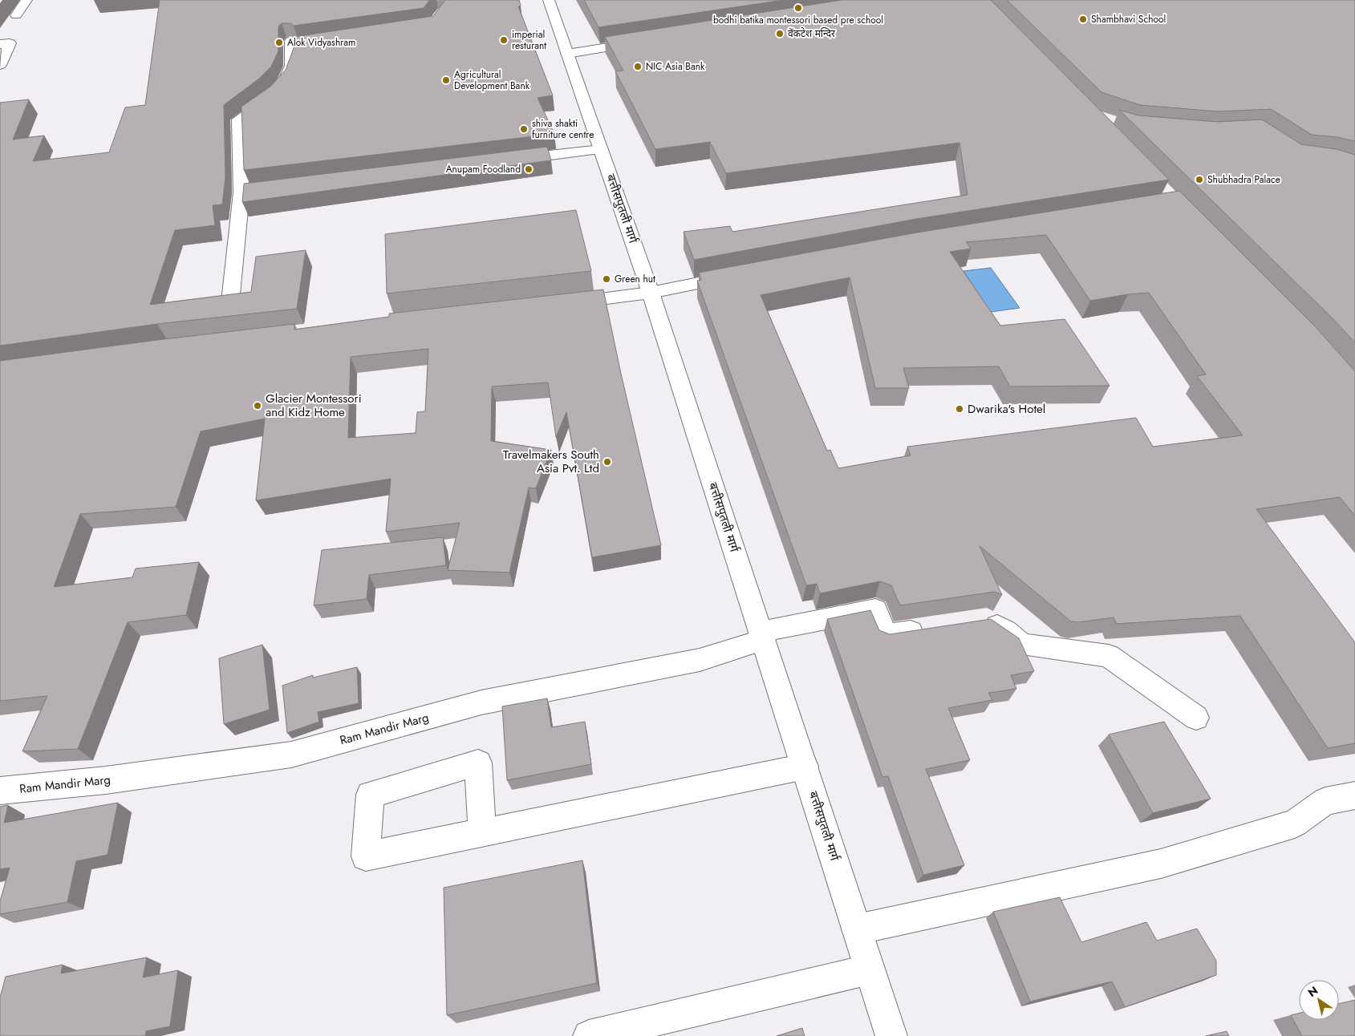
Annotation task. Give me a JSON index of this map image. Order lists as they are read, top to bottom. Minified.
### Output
{"streets":{"street":["बत्तीसपुतली मार्ग","Ram Mandir Marg"]},"crossings":[["बत्तीसपुतली मार्ग","Ram Mandir Marg"]],"places":["bodhi batika montessori based pre school","Shambhavi School","वेंकटेश मन्दिर","imperial resturant","Alok Vidyashram","NIC Asia Bank","Agricultural Development Bank","shiva shakti furniture centre","Anupam Foodland","Shubhadra Palace","Green hut","Glacier Montessori and Kidz Home","Dwarika's Hotel","Travelmakers South Asia Pvt. Ltd"],"north":"top left"}
